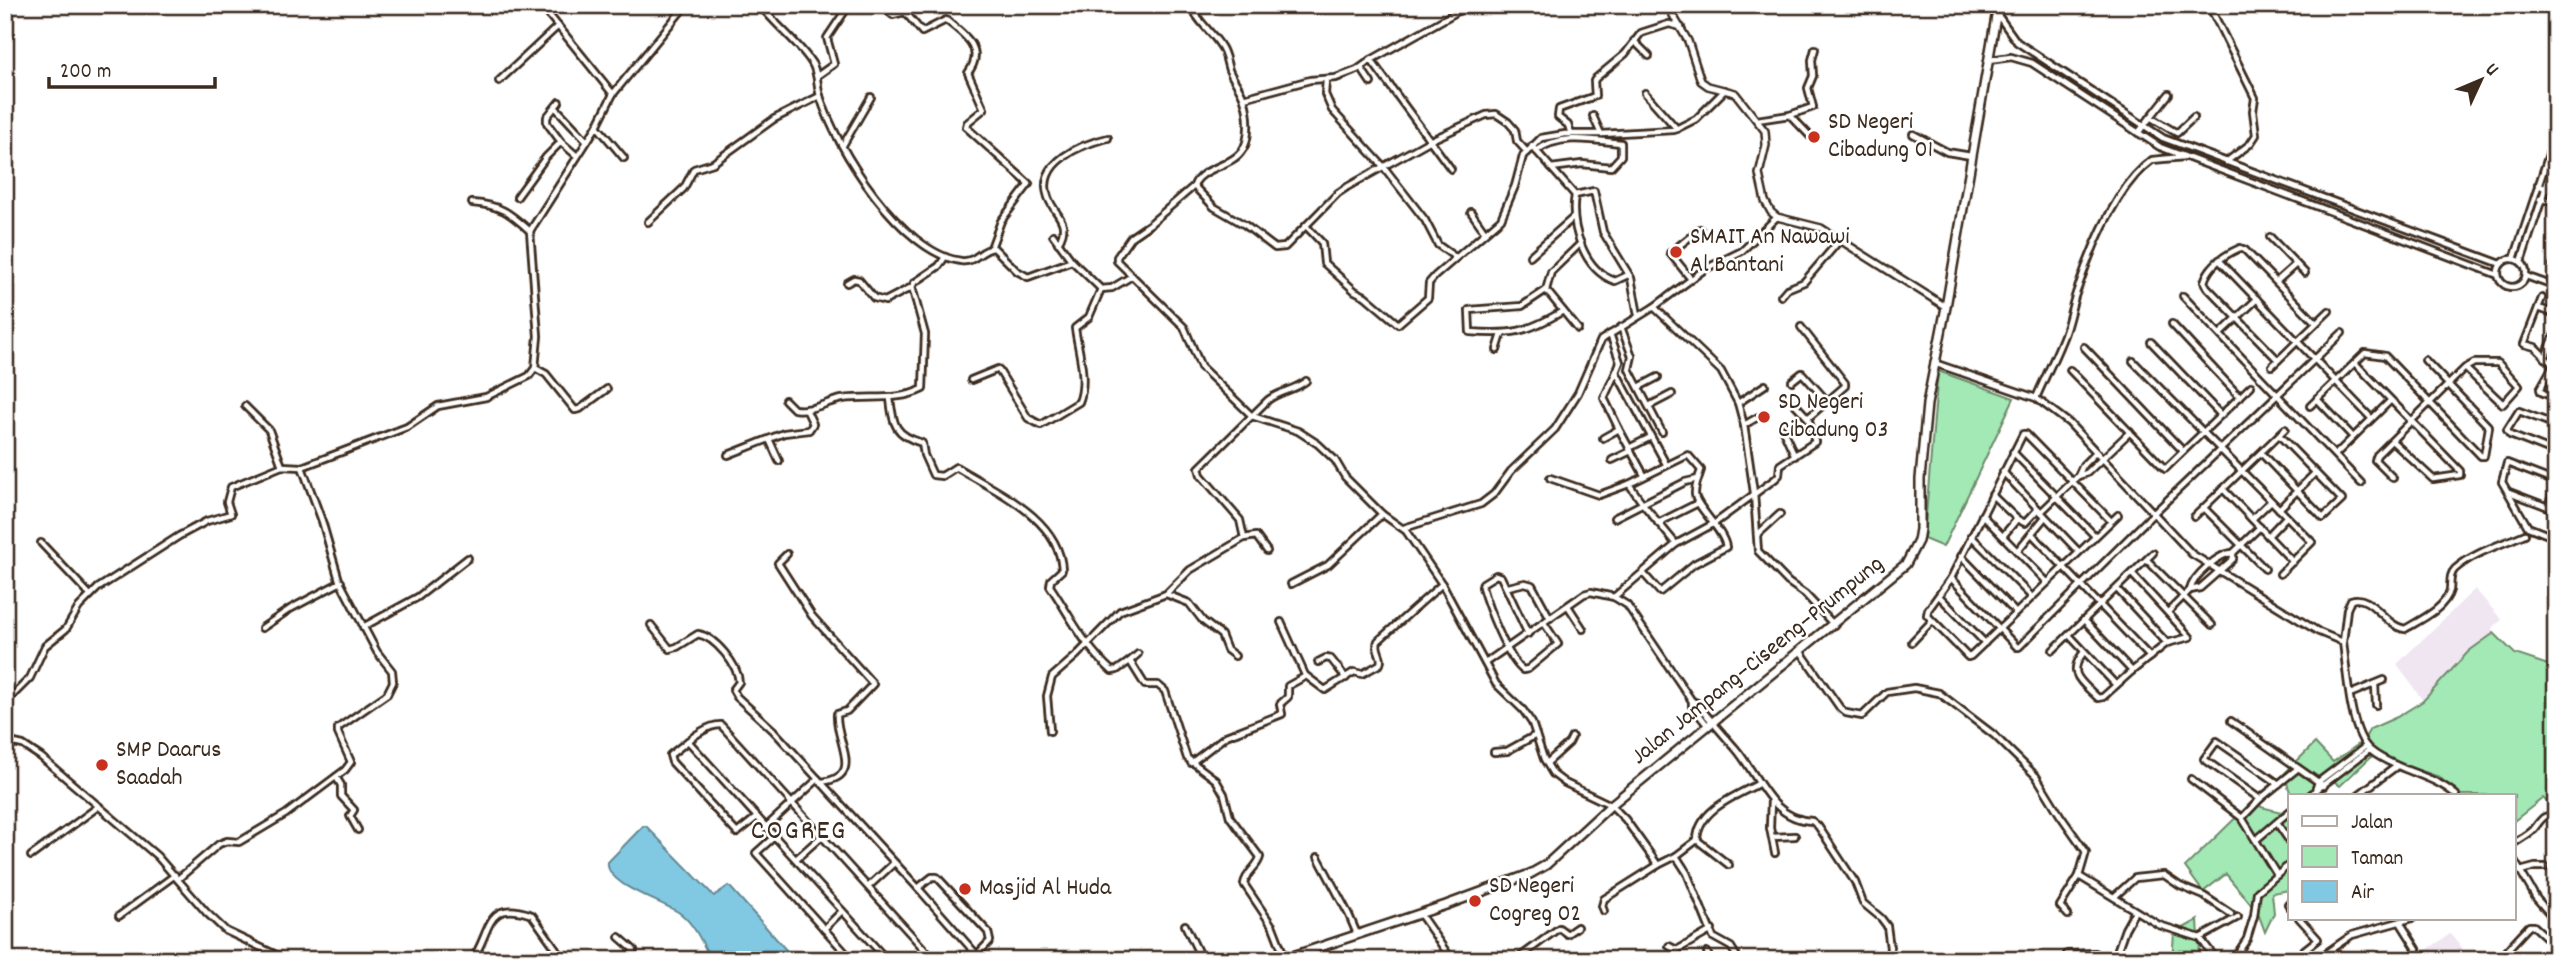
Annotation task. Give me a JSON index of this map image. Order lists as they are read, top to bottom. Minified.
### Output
{"streets":{"main road":["Jalan Jampang–Ciseeng–Prumpung"]},"districts":["COGREG"],"places":["SD Negeri Cibadung 01","SMAIT An Nawawi Al Bantani","SD Negeri Cibadung 03","SMP Daarus Saadah","Masjid Al Huda","SD Negeri Cogreg 02"],"legend":["Jalan","Taman","Air"],"scale_bar":"200 m","north":"top right"}
